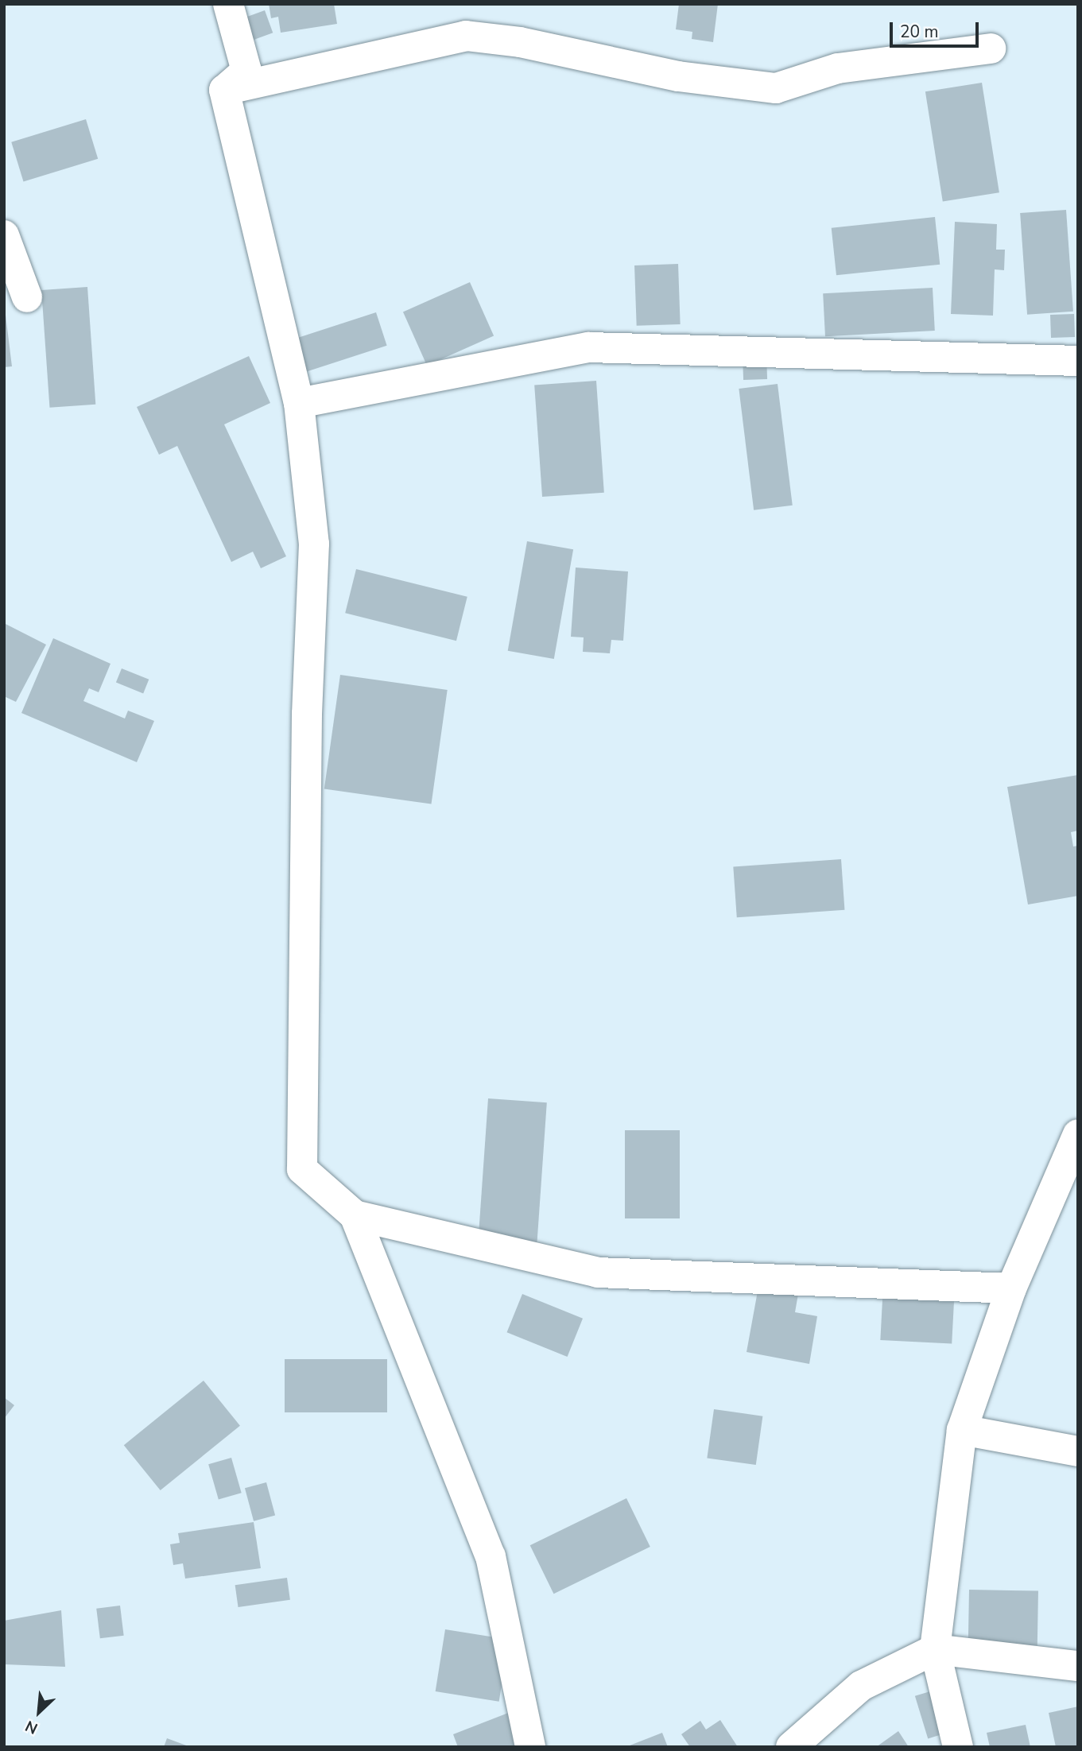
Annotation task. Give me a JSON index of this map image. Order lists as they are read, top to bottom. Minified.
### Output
{"scale_bar":"20 m","north":"bottom left"}
